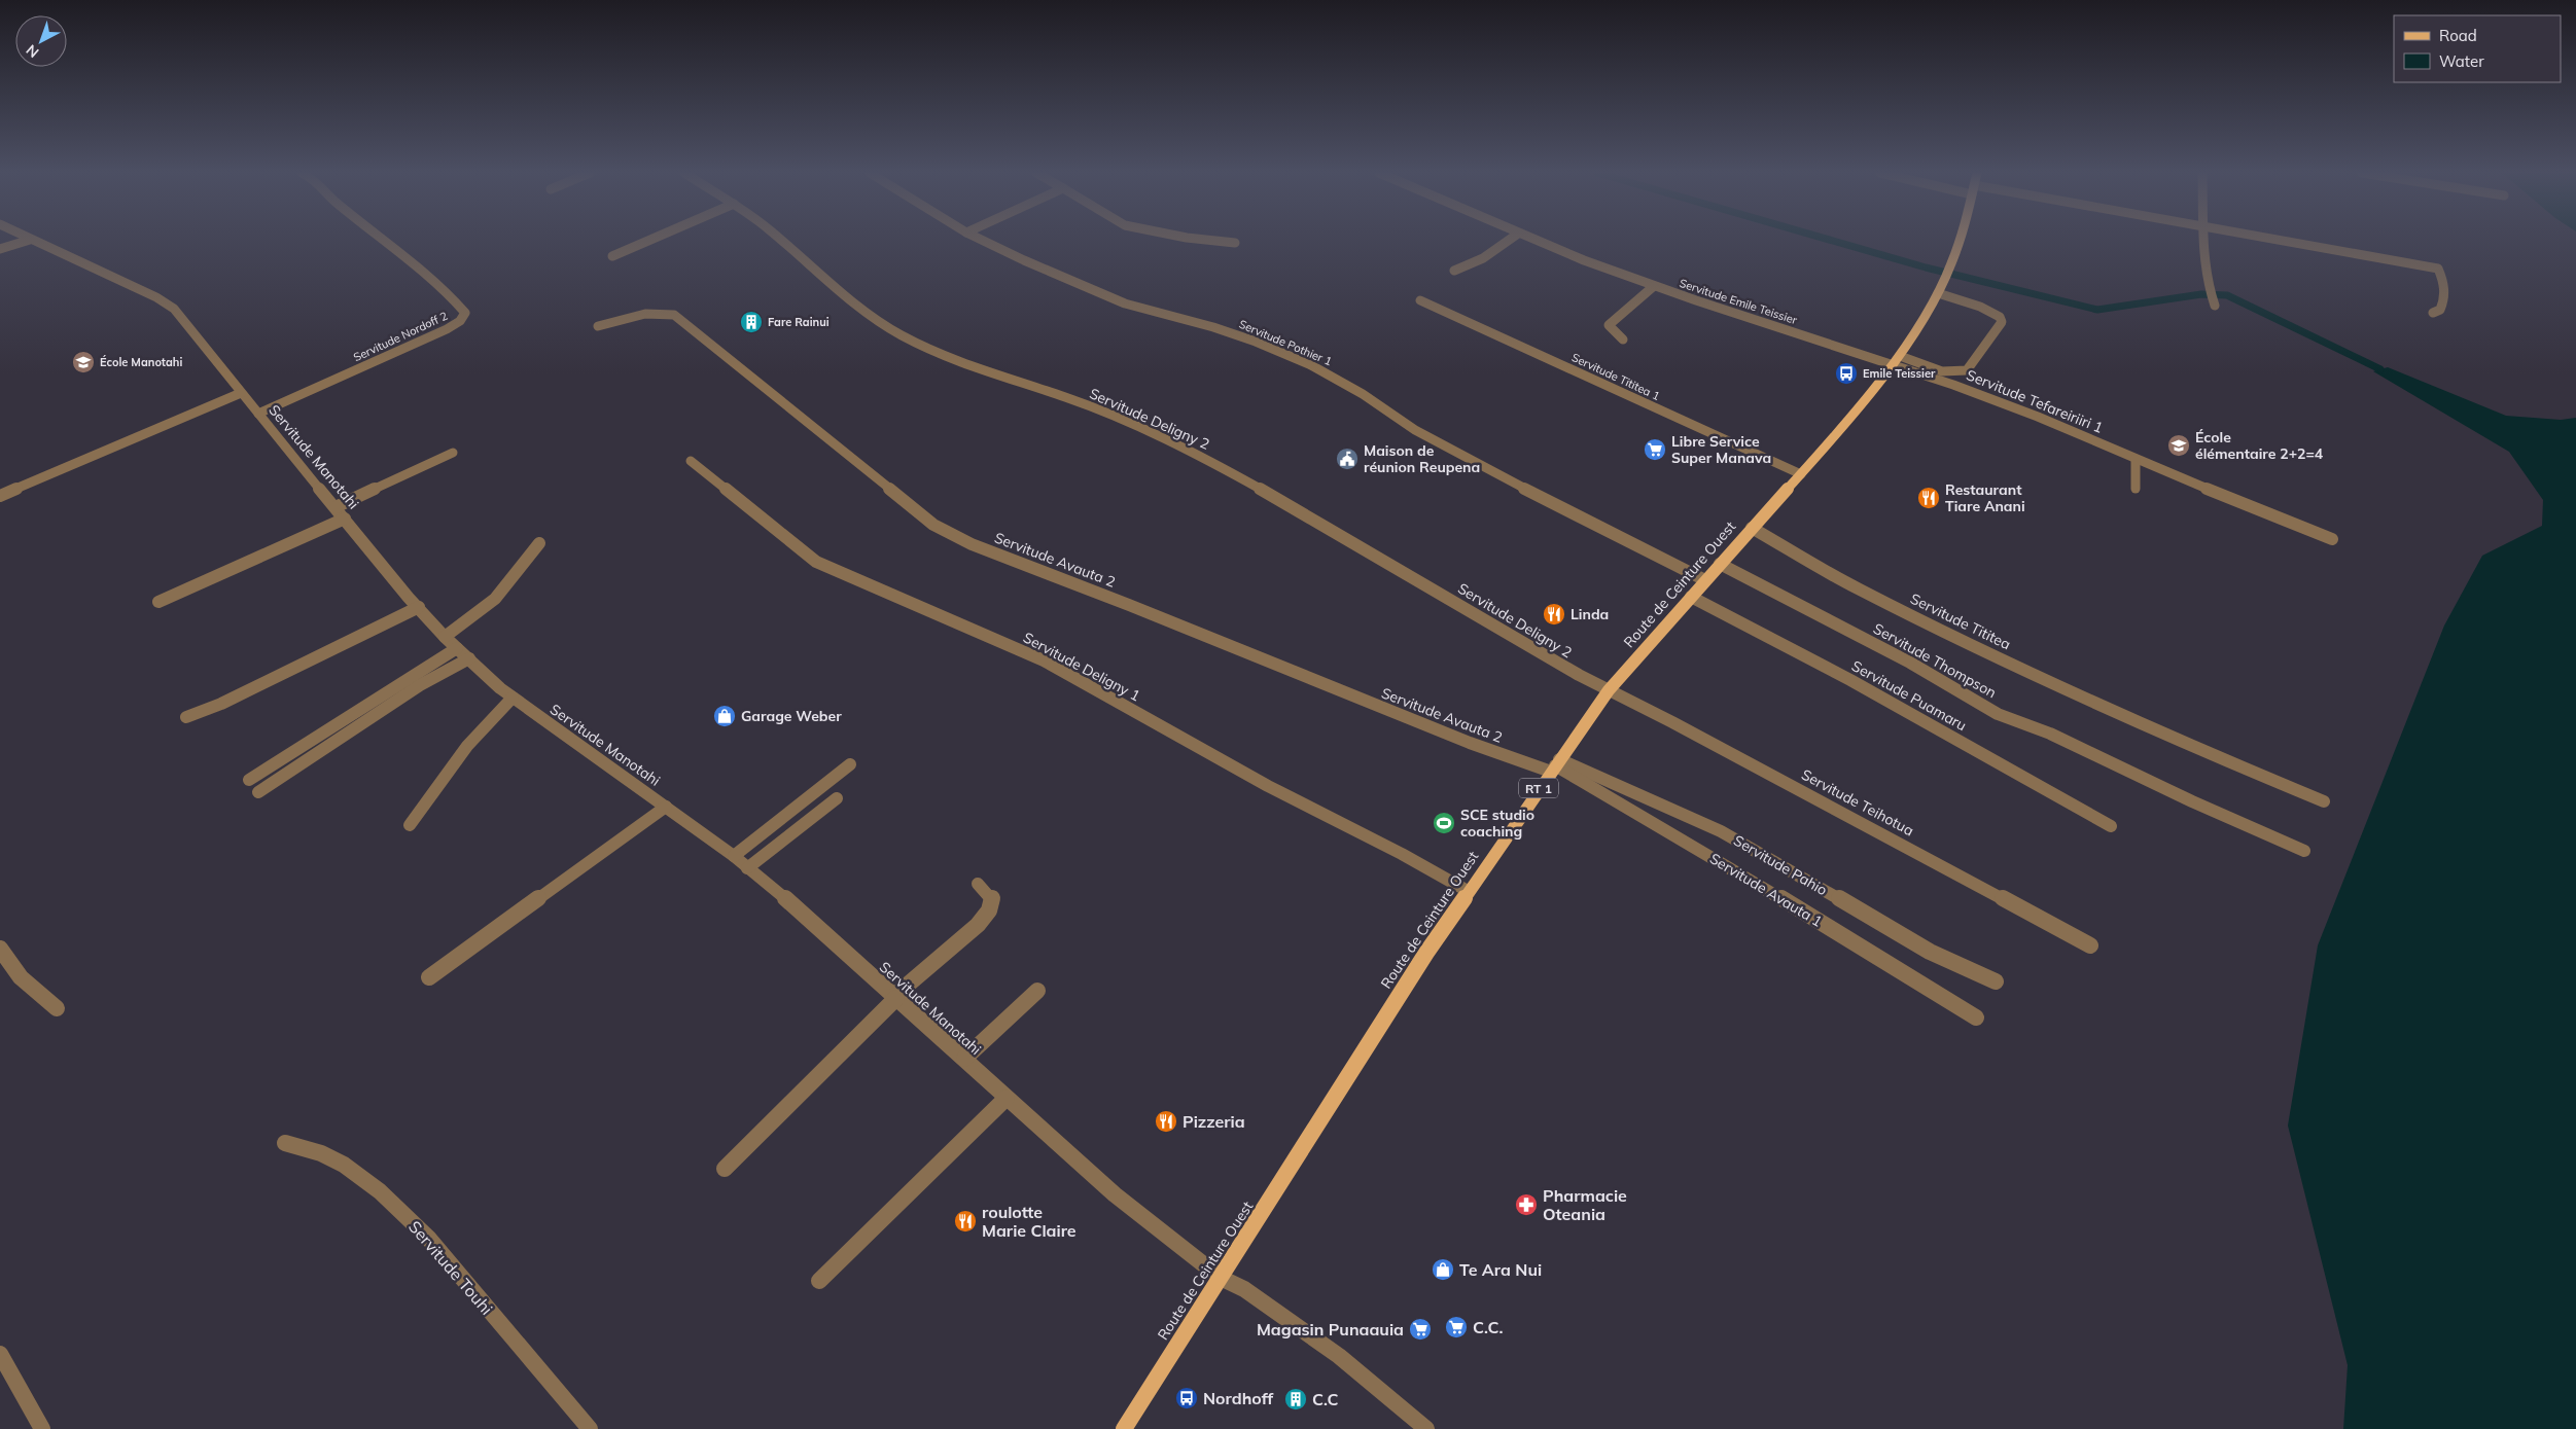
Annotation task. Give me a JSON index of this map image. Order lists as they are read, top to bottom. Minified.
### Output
{"streets":{"main road":["Route de Ceinture Ouest","RT 1"],"street":["Servitude Emile Teissier","Servitude Nordoff 2","Servitude Pothier 1","Servitude Tititea 1","Servitude Tefareiriiri 1","Servitude Deligny 2","Servitude Manotahi","Servitude Avauta 2","Servitude Tititea","Servitude Thompson","Servitude Deligny 1","Servitude Puamaru","Servitude Teihotua","Servitude Pahio","Servitude Avauta 1","Servitude Touhi"]},"crossings":[["Servitude Emile Teissier","Servitude Tefareiriiri 1"],["Servitude Emile Teissier","Route de Ceinture Ouest"],["Servitude Nordoff 2","Servitude Manotahi"],["Servitude Pothier 1","Route de Ceinture Ouest"],["Servitude Tititea 1","Route de Ceinture Ouest"],["Servitude Tefareiriiri 1","Route de Ceinture Ouest"],["Servitude Deligny 2","Route de Ceinture Ouest"],["Servitude Deligny 2","Servitude Teihotua"],["Servitude Manotahi","Route de Ceinture Ouest"],["Servitude Avauta 2","Route de Ceinture Ouest"],["Servitude Avauta 2","Servitude Pahio"],["Servitude Avauta 2","Servitude Avauta 1"],["Route de Ceinture Ouest","Servitude Tititea"],["Route de Ceinture Ouest","Servitude Thompson"],["Route de Ceinture Ouest","Servitude Deligny 1"],["Route de Ceinture Ouest","Servitude Puamaru"],["Route de Ceinture Ouest","Servitude Teihotua"],["Route de Ceinture Ouest","Servitude Pahio"],["Route de Ceinture Ouest","Servitude Avauta 1"],["Servitude Pahio","Servitude Avauta 1"]],"places":{"building":["Fare Rainui","C.C"],"school or university":["École Manotahi","École élémentaire 2+2=4"],"bus stop":["Emile Teissier","Nordhoff"],"supermarket":["Libre Service Super Manava","C.C.","Magasin Punaauia"],"public building":["Maison de réunion Reupena"],"restaurant":["Restaurant Tiare Anani","Linda","Pizzeria","roulotte Marie Claire"],"shop":["Garage Weber","Te Ara Nui"],"sports":["SCE studio coaching"],"pharmacy":["Pharmacie Oteania"]},"legend":["Road","Water"],"north":"bottom left"}
